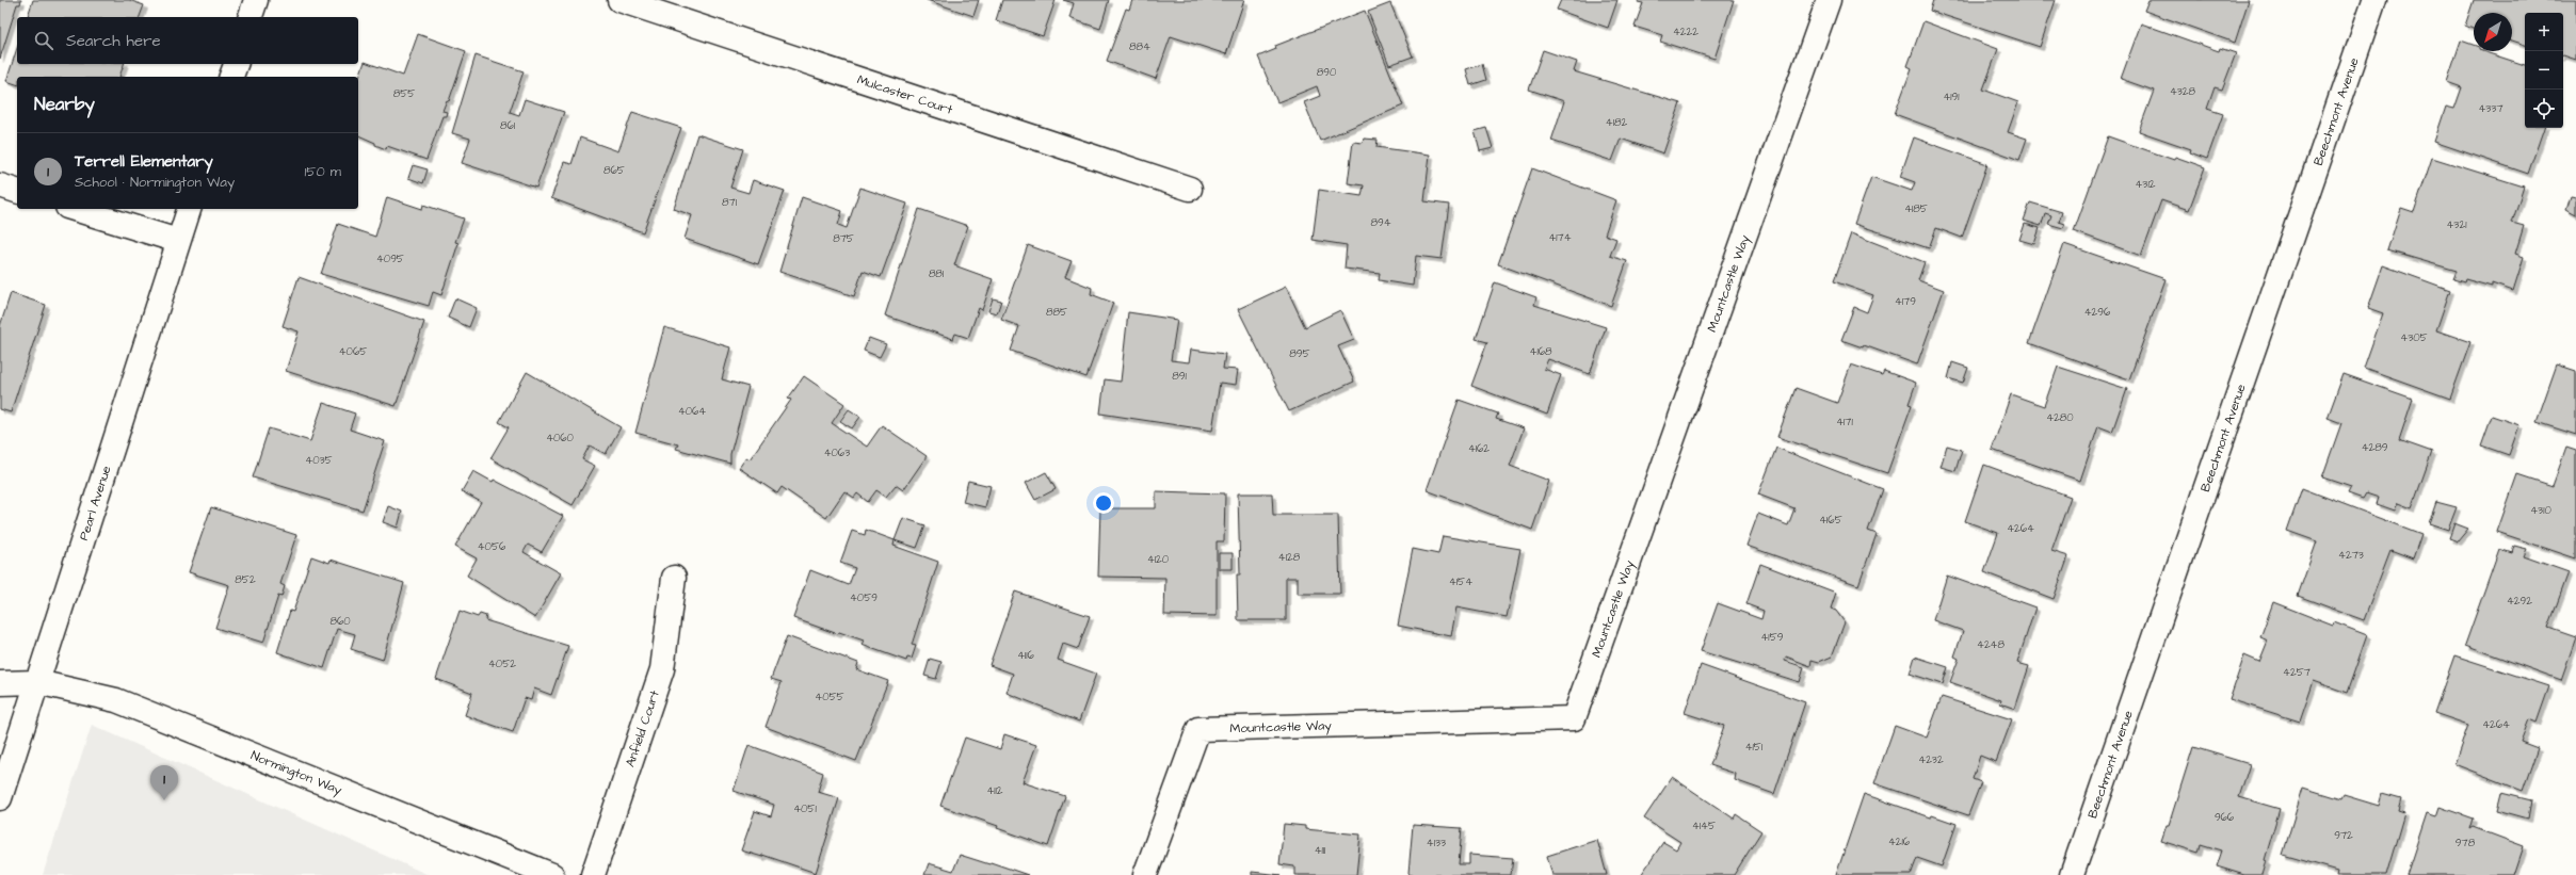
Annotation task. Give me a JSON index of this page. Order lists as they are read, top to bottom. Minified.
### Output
{"streets":{"street":["Mulcaster Court","Beechmont Avenue","Mountcastle Way","Pearl Avenue","Anfield Court","Normington Way"]},"crossings":[["Pearl Avenue","Normington Way"]],"house_numbers":["4222","884","890","4328","855","4191","4337","4182","861","865","4312","871","4185","894","4321","4174","875","4095","881","4179","885","4296","4305","4065","4168","895","891","4064","4280","4171","4060","4289","4162","4063","4035","4310","4165","4264","4056","4273","4128","4120","852","4154","4059","4292","860","4159","4248","4116","4052","4257","4055","4264","4151","4232","4112","4051","966","4145","972","4216","4133","978","4111"],"north":"bottom left","page":{"map_buttons":["+","−"],"search":"Search here","heading":"Nearby","list":[{"mark":"1","name":"Terrell Elementary","note":"School · Normington Way","value":"150 m"}],"pins":"1"}}
